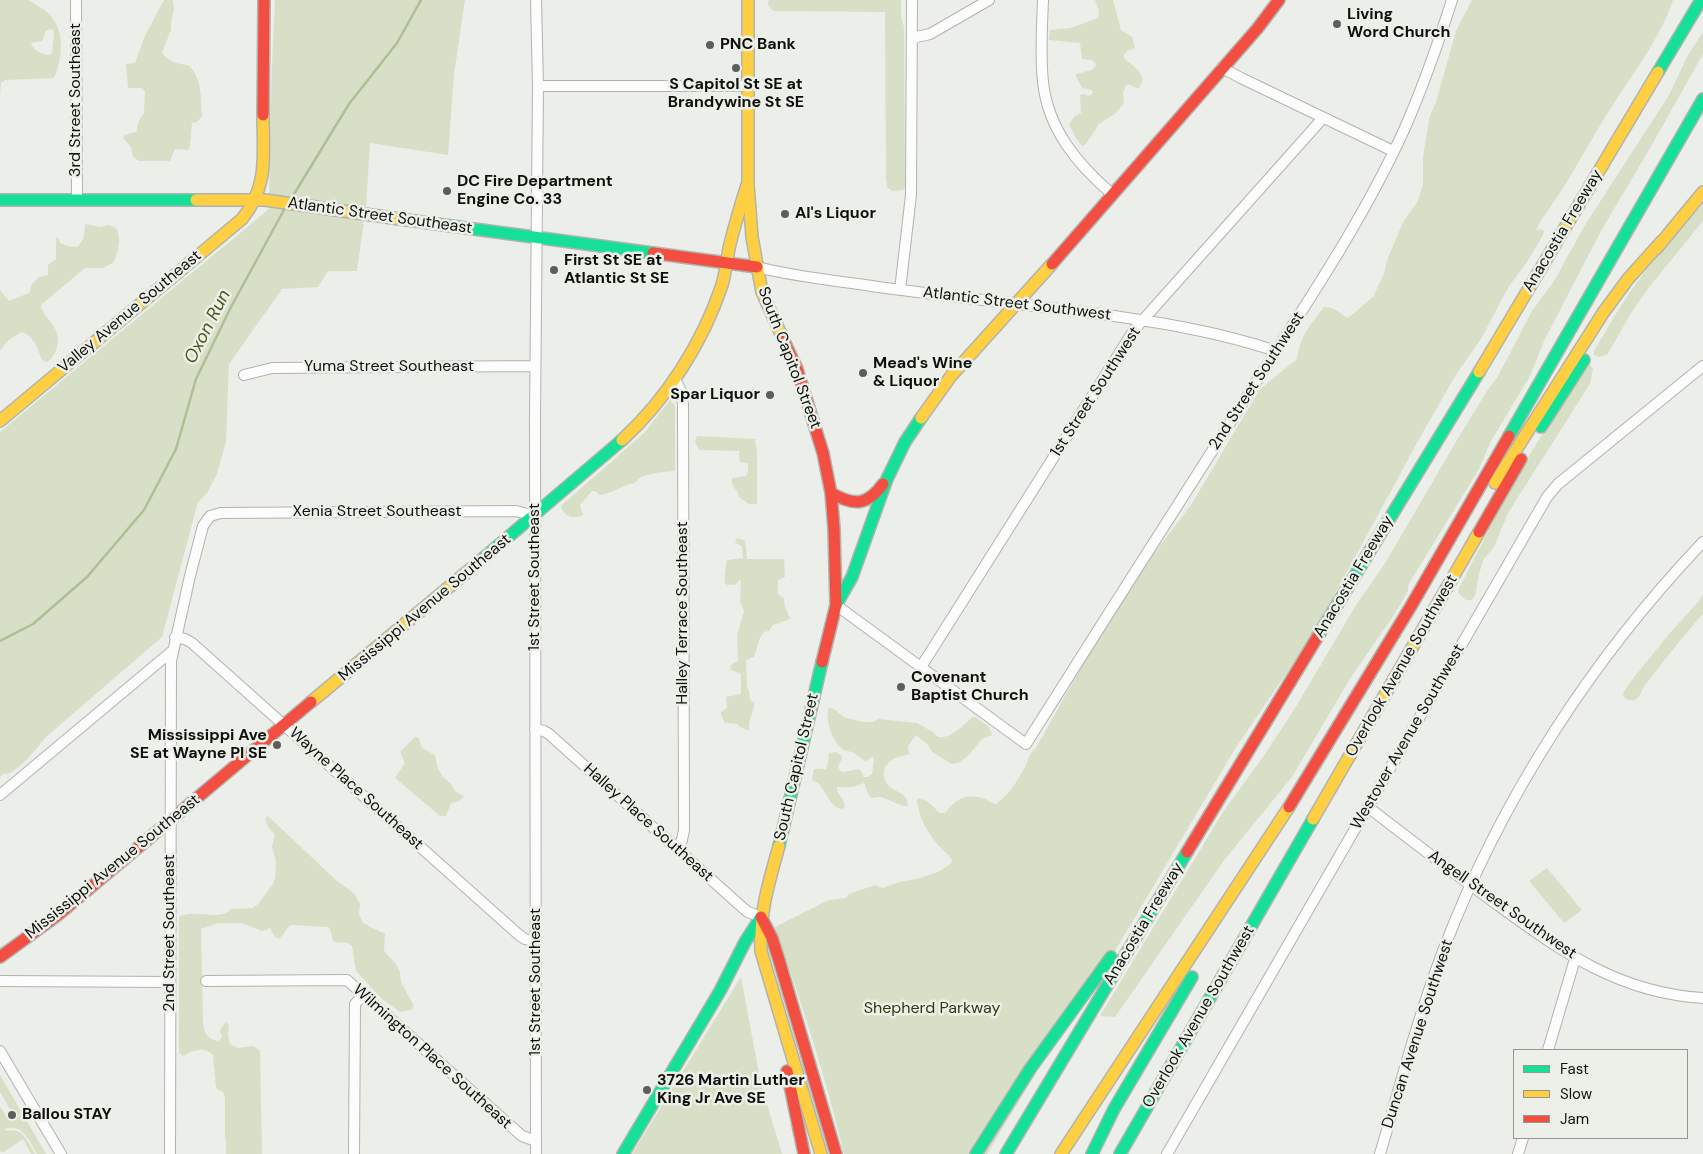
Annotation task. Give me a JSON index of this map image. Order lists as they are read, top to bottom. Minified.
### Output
{"streets":{"main road":["Atlantic Street Southeast","Anacostia Freeway","Valley Avenue Southeast","South Capitol Street","Mississippi Avenue Southeast","Overlook Avenue Southwest"],"street":["3rd Street Southeast","Atlantic Street Southwest","Yuma Street Southeast","2nd Street Southwest","1st Street Southwest","Xenia Street Southeast","1st Street Southeast","Halley Terrace Southeast","Westover Avenue Southwest","Wayne Place Southeast","Halley Place Southeast","Angell Street Southwest","2nd Street Southeast","Duncan Avenue Southwest","Wilmington Place Southeast"]},"crossings":[["3rd Street Southeast","Atlantic Street Southeast"],["Atlantic Street Southeast","Atlantic Street Southwest"],["Atlantic Street Southeast","Valley Avenue Southeast"],["Atlantic Street Southeast","South Capitol Street"],["Atlantic Street Southeast","1st Street Southeast"],["Atlantic Street Southeast","Mississippi Avenue Southeast"],["Atlantic Street Southwest","South Capitol Street"],["Atlantic Street Southwest","2nd Street Southwest"],["Atlantic Street Southwest","1st Street Southwest"],["South Capitol Street","Mississippi Avenue Southeast"],["South Capitol Street","Halley Place Southeast"],["Yuma Street Southeast","1st Street Southeast"],["2nd Street Southwest","1st Street Southwest"],["Xenia Street Southeast","1st Street Southeast"],["Xenia Street Southeast","Mississippi Avenue Southeast"],["Xenia Street Southeast","2nd Street Southeast"],["1st Street Southeast","Mississippi Avenue Southeast"],["1st Street Southeast","Wayne Place Southeast"],["1st Street Southeast","Halley Place Southeast"],["1st Street Southeast","Wilmington Place Southeast"],["Mississippi Avenue Southeast","Halley Terrace Southeast"],["Mississippi Avenue Southeast","Wayne Place Southeast"],["Mississippi Avenue Southeast","2nd Street Southeast"],["Halley Terrace Southeast","Halley Place Southeast"],["Westover Avenue Southwest","Angell Street Southwest"],["Wayne Place Southeast","2nd Street Southeast"],["Angell Street Southwest","Duncan Avenue Southwest"]],"water":["Oxon Run"],"parks":["Shepherd Parkway"],"places":["Living Word Church","PNC Bank","S Capitol St SE at Brandywine St SE","DC Fire Department Engine Co. 33","Al's Liquor","First St SE at Atlantic St SE","Mead's Wine & Liquor","Spar Liquor","Covenant Baptist Church","Mississippi Ave SE at Wayne Pl SE","3726 Martin Luther King Jr Ave SE","Ballou STAY"],"legend":["Fast","Slow","Jam"]}
